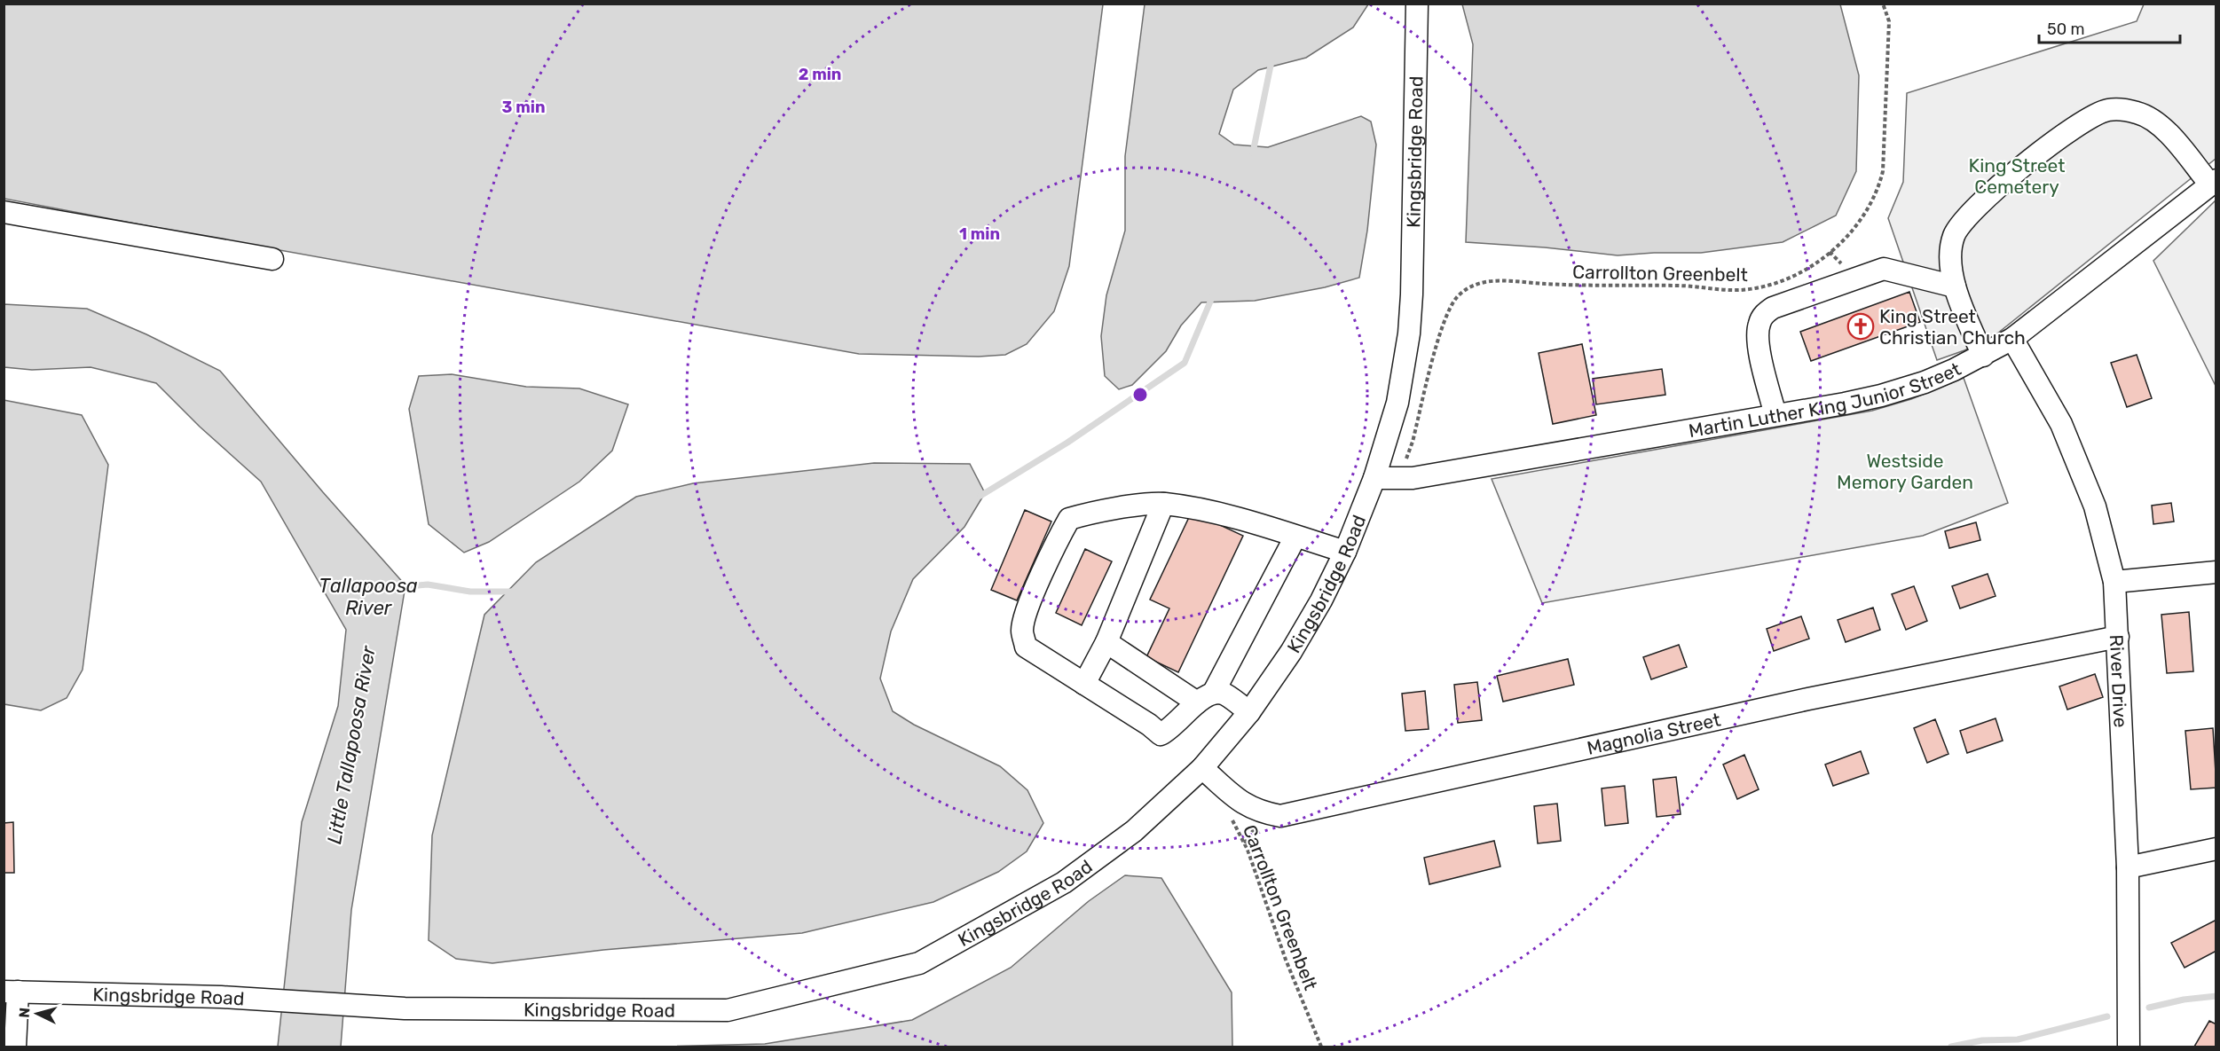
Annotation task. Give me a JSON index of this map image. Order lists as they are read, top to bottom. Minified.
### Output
{"streets":{"street":["Kingsbridge Road","Martin Luther King Junior Street","River Drive","Magnolia Street"],"path":["Carrollton Greenbelt"]},"crossings":[["Kingsbridge Road","Martin Luther King Junior Street"],["Kingsbridge Road","Magnolia Street"],["Martin Luther King Junior Street","River Drive"],["River Drive","Magnolia Street"]],"water":["Tallapoosa River","Little Tallapoosa River"],"parks":["King Street Cemetery","Westside Memory Garden"],"places":{"church":["King Street Christian Church"]},"scale_bar":"50 m","north":"left","rings":["2 min","3 min","1 min"]}
